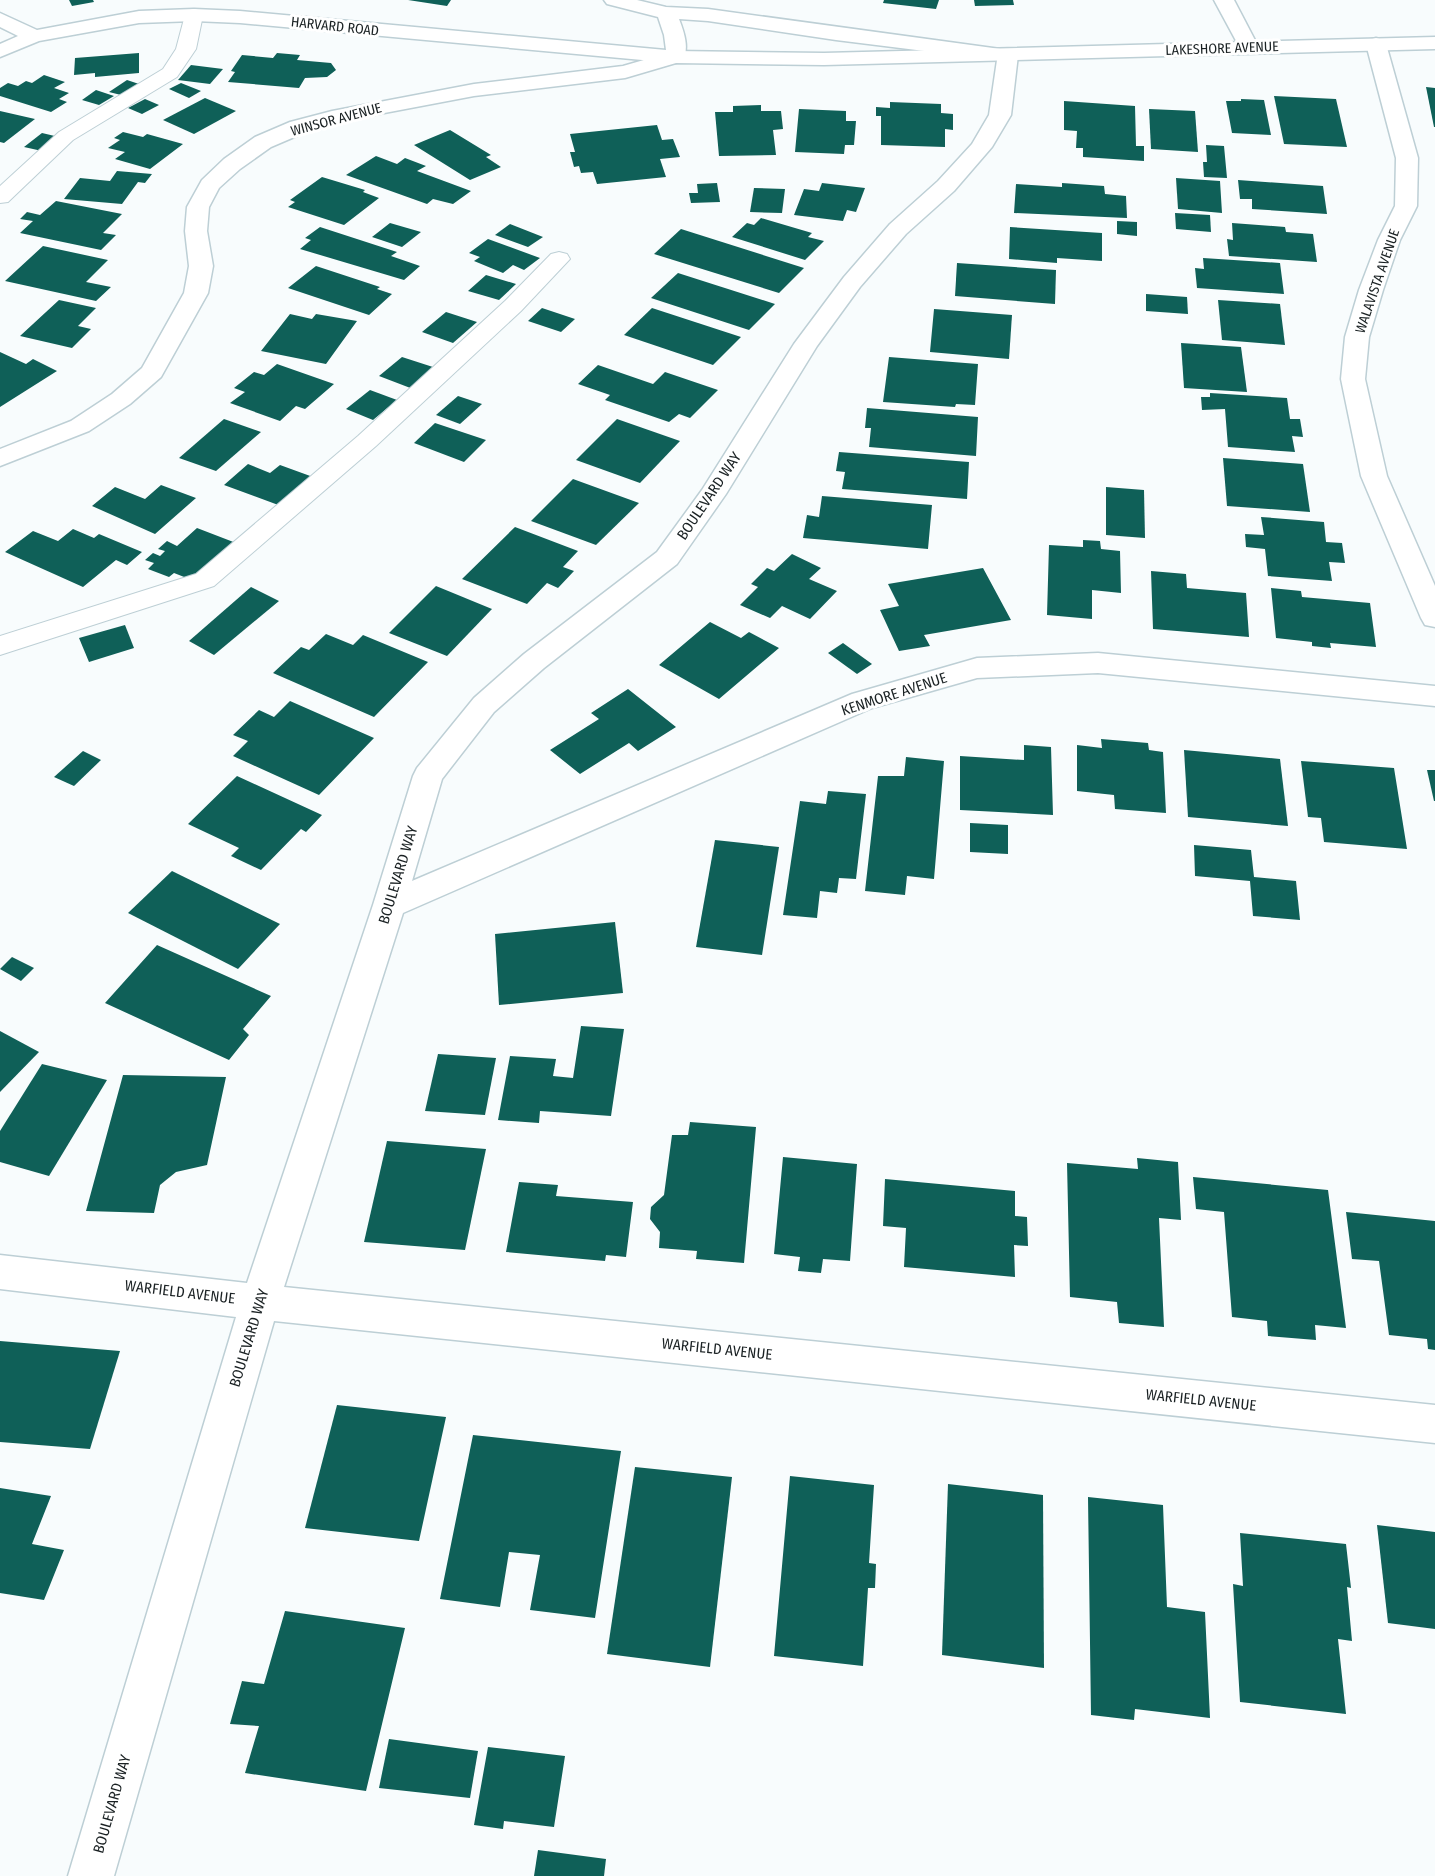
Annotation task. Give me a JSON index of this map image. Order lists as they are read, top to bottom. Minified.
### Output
{"streets":{"street":["HARVARD ROAD","LAKESHORE AVENUE","WINSOR AVENUE","WALAVISTA AVENUE","BOULEVARD WAY","KENMORE AVENUE","WARFIELD AVENUE"]},"crossings":[["HARVARD ROAD","LAKESHORE AVENUE"],["HARVARD ROAD","WINSOR AVENUE"],["LAKESHORE AVENUE","WINSOR AVENUE"],["LAKESHORE AVENUE","WALAVISTA AVENUE"],["LAKESHORE AVENUE","BOULEVARD WAY"],["BOULEVARD WAY","KENMORE AVENUE"],["BOULEVARD WAY","WARFIELD AVENUE"]]}
